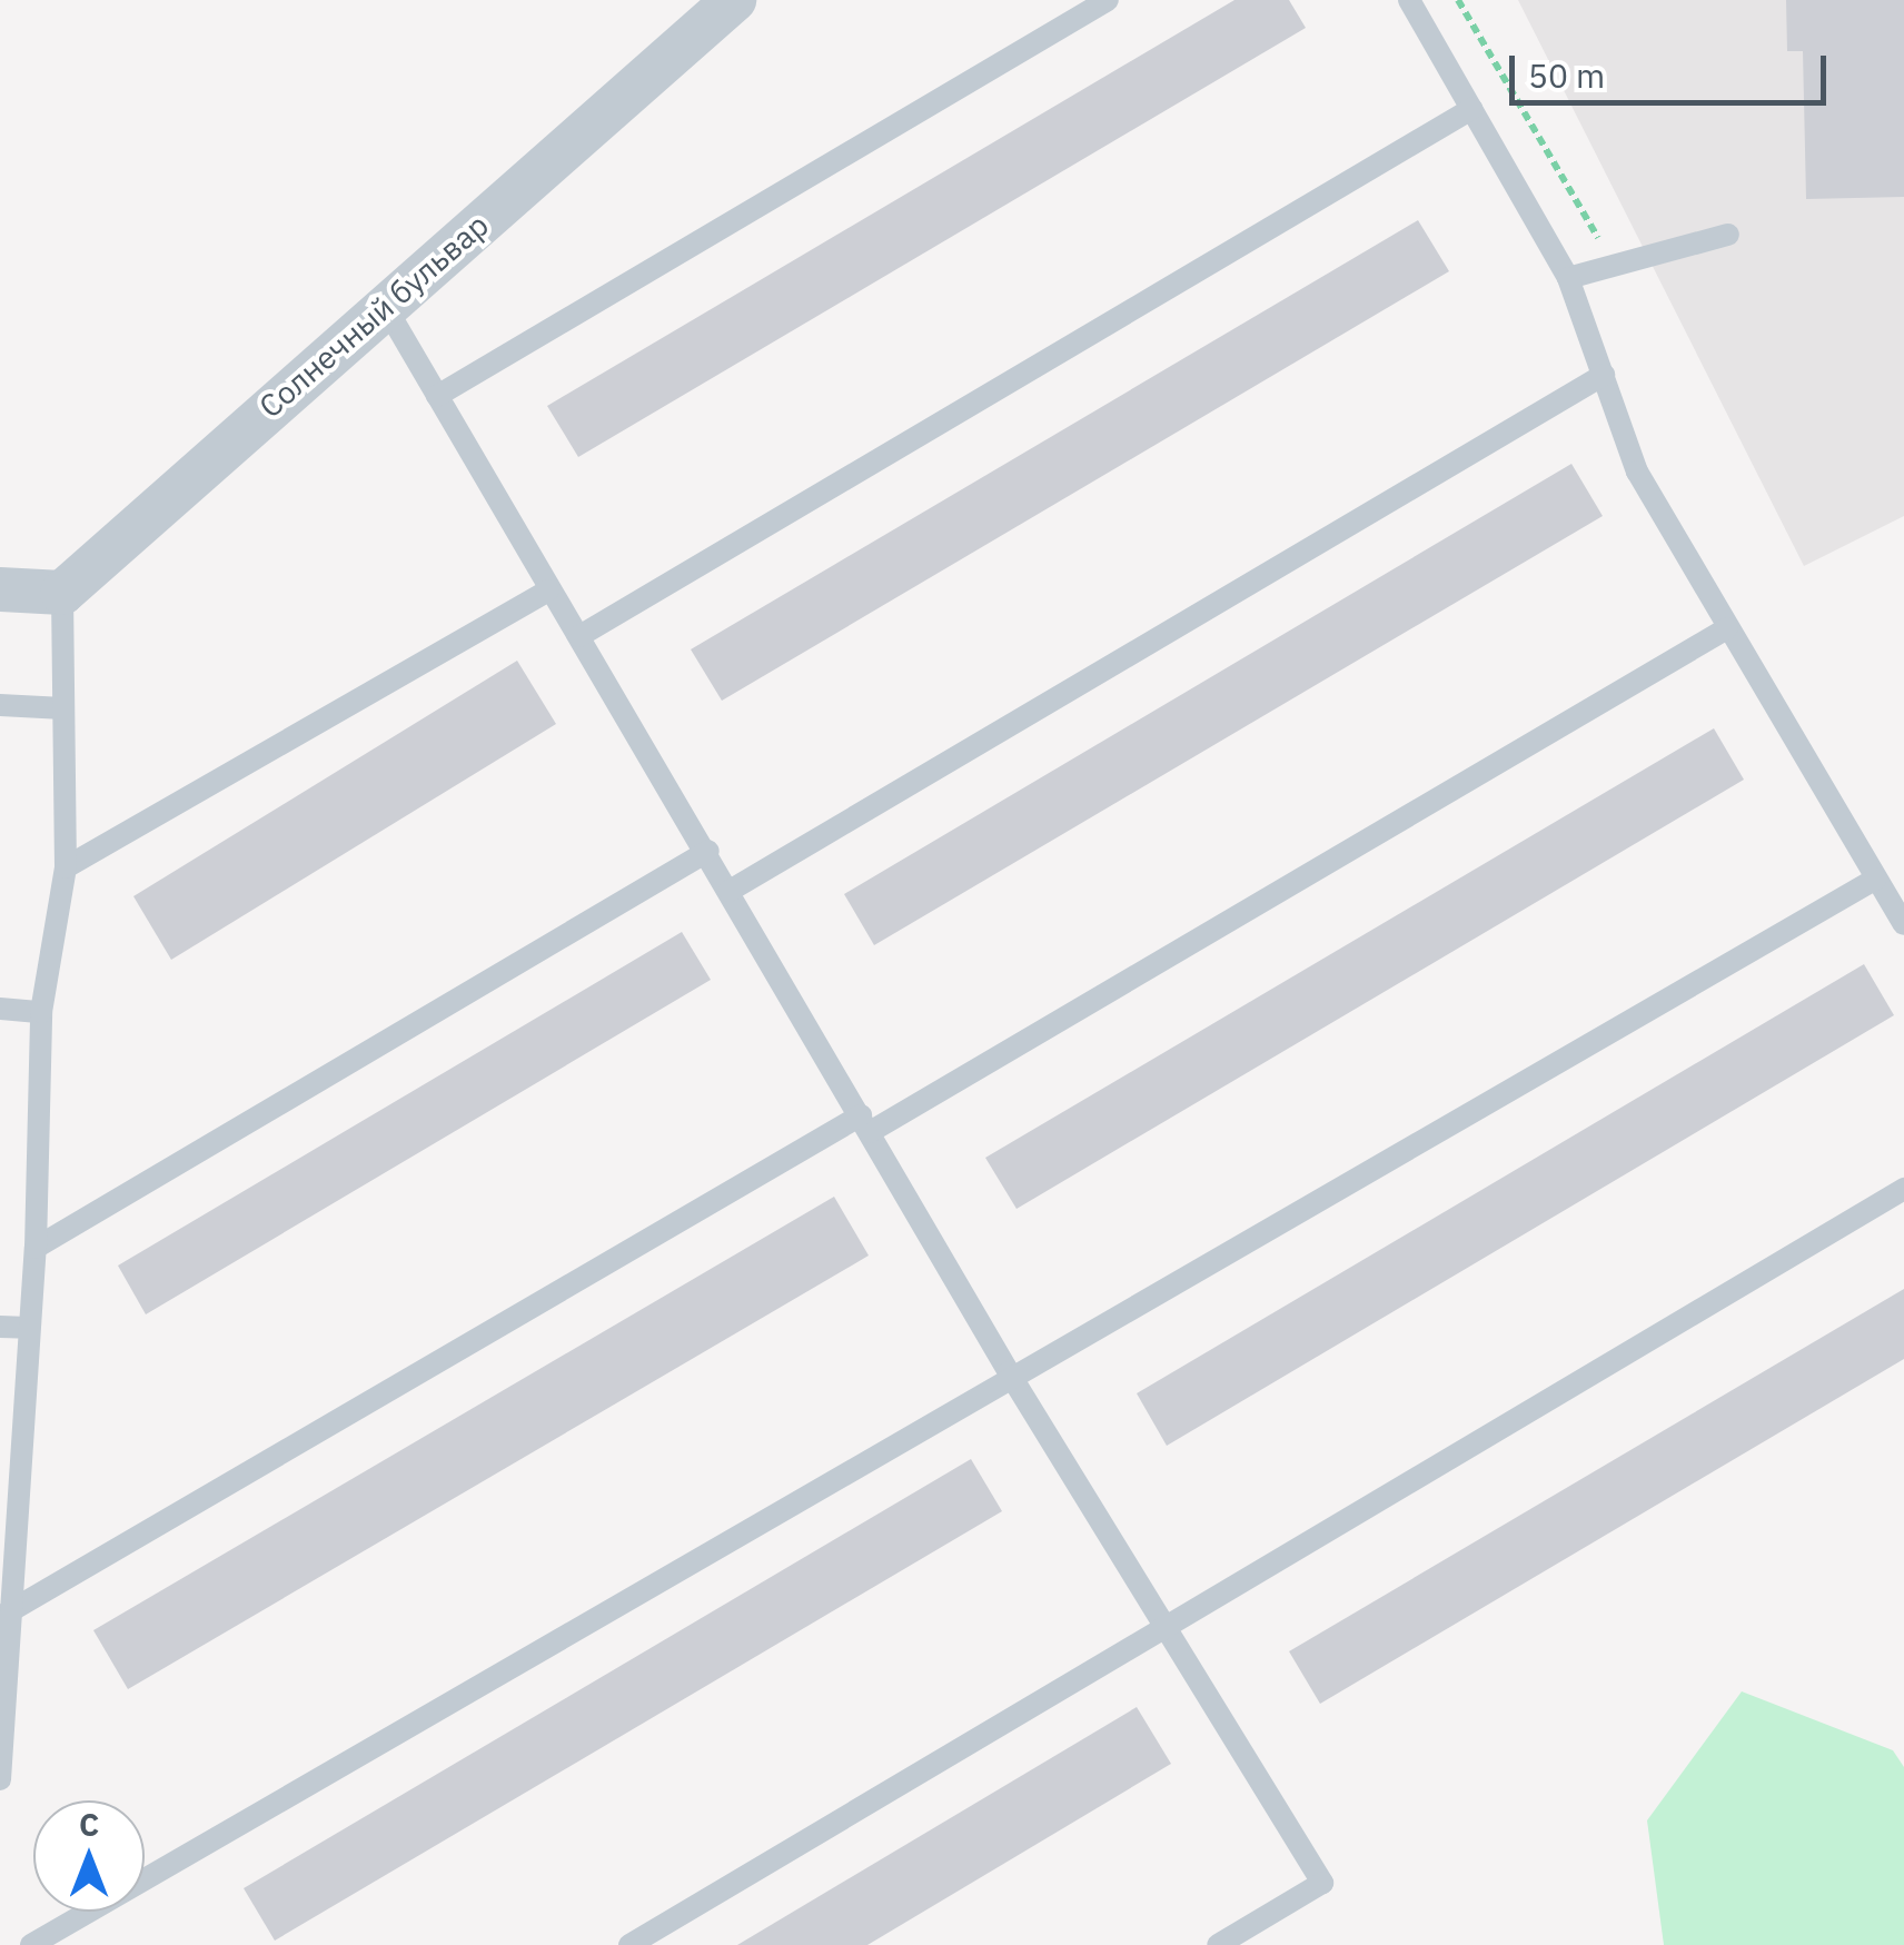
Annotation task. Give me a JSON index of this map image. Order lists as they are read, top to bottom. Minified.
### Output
{"streets":{"street":["Солнечный бульвар"]},"scale_bar":"50 m","north":"top"}
